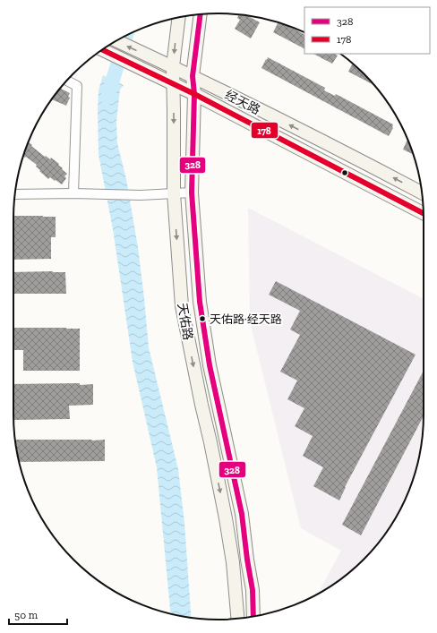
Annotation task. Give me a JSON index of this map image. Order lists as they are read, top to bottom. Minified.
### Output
{"streets":{"main road":["经天路","天佑路"]},"crossings":[["经天路","天佑路"]],"places":["天佑路·经天路"],"lines":["transit line 328","transit line 178"],"legend":["328","178"],"scale_bar":"50 m"}
